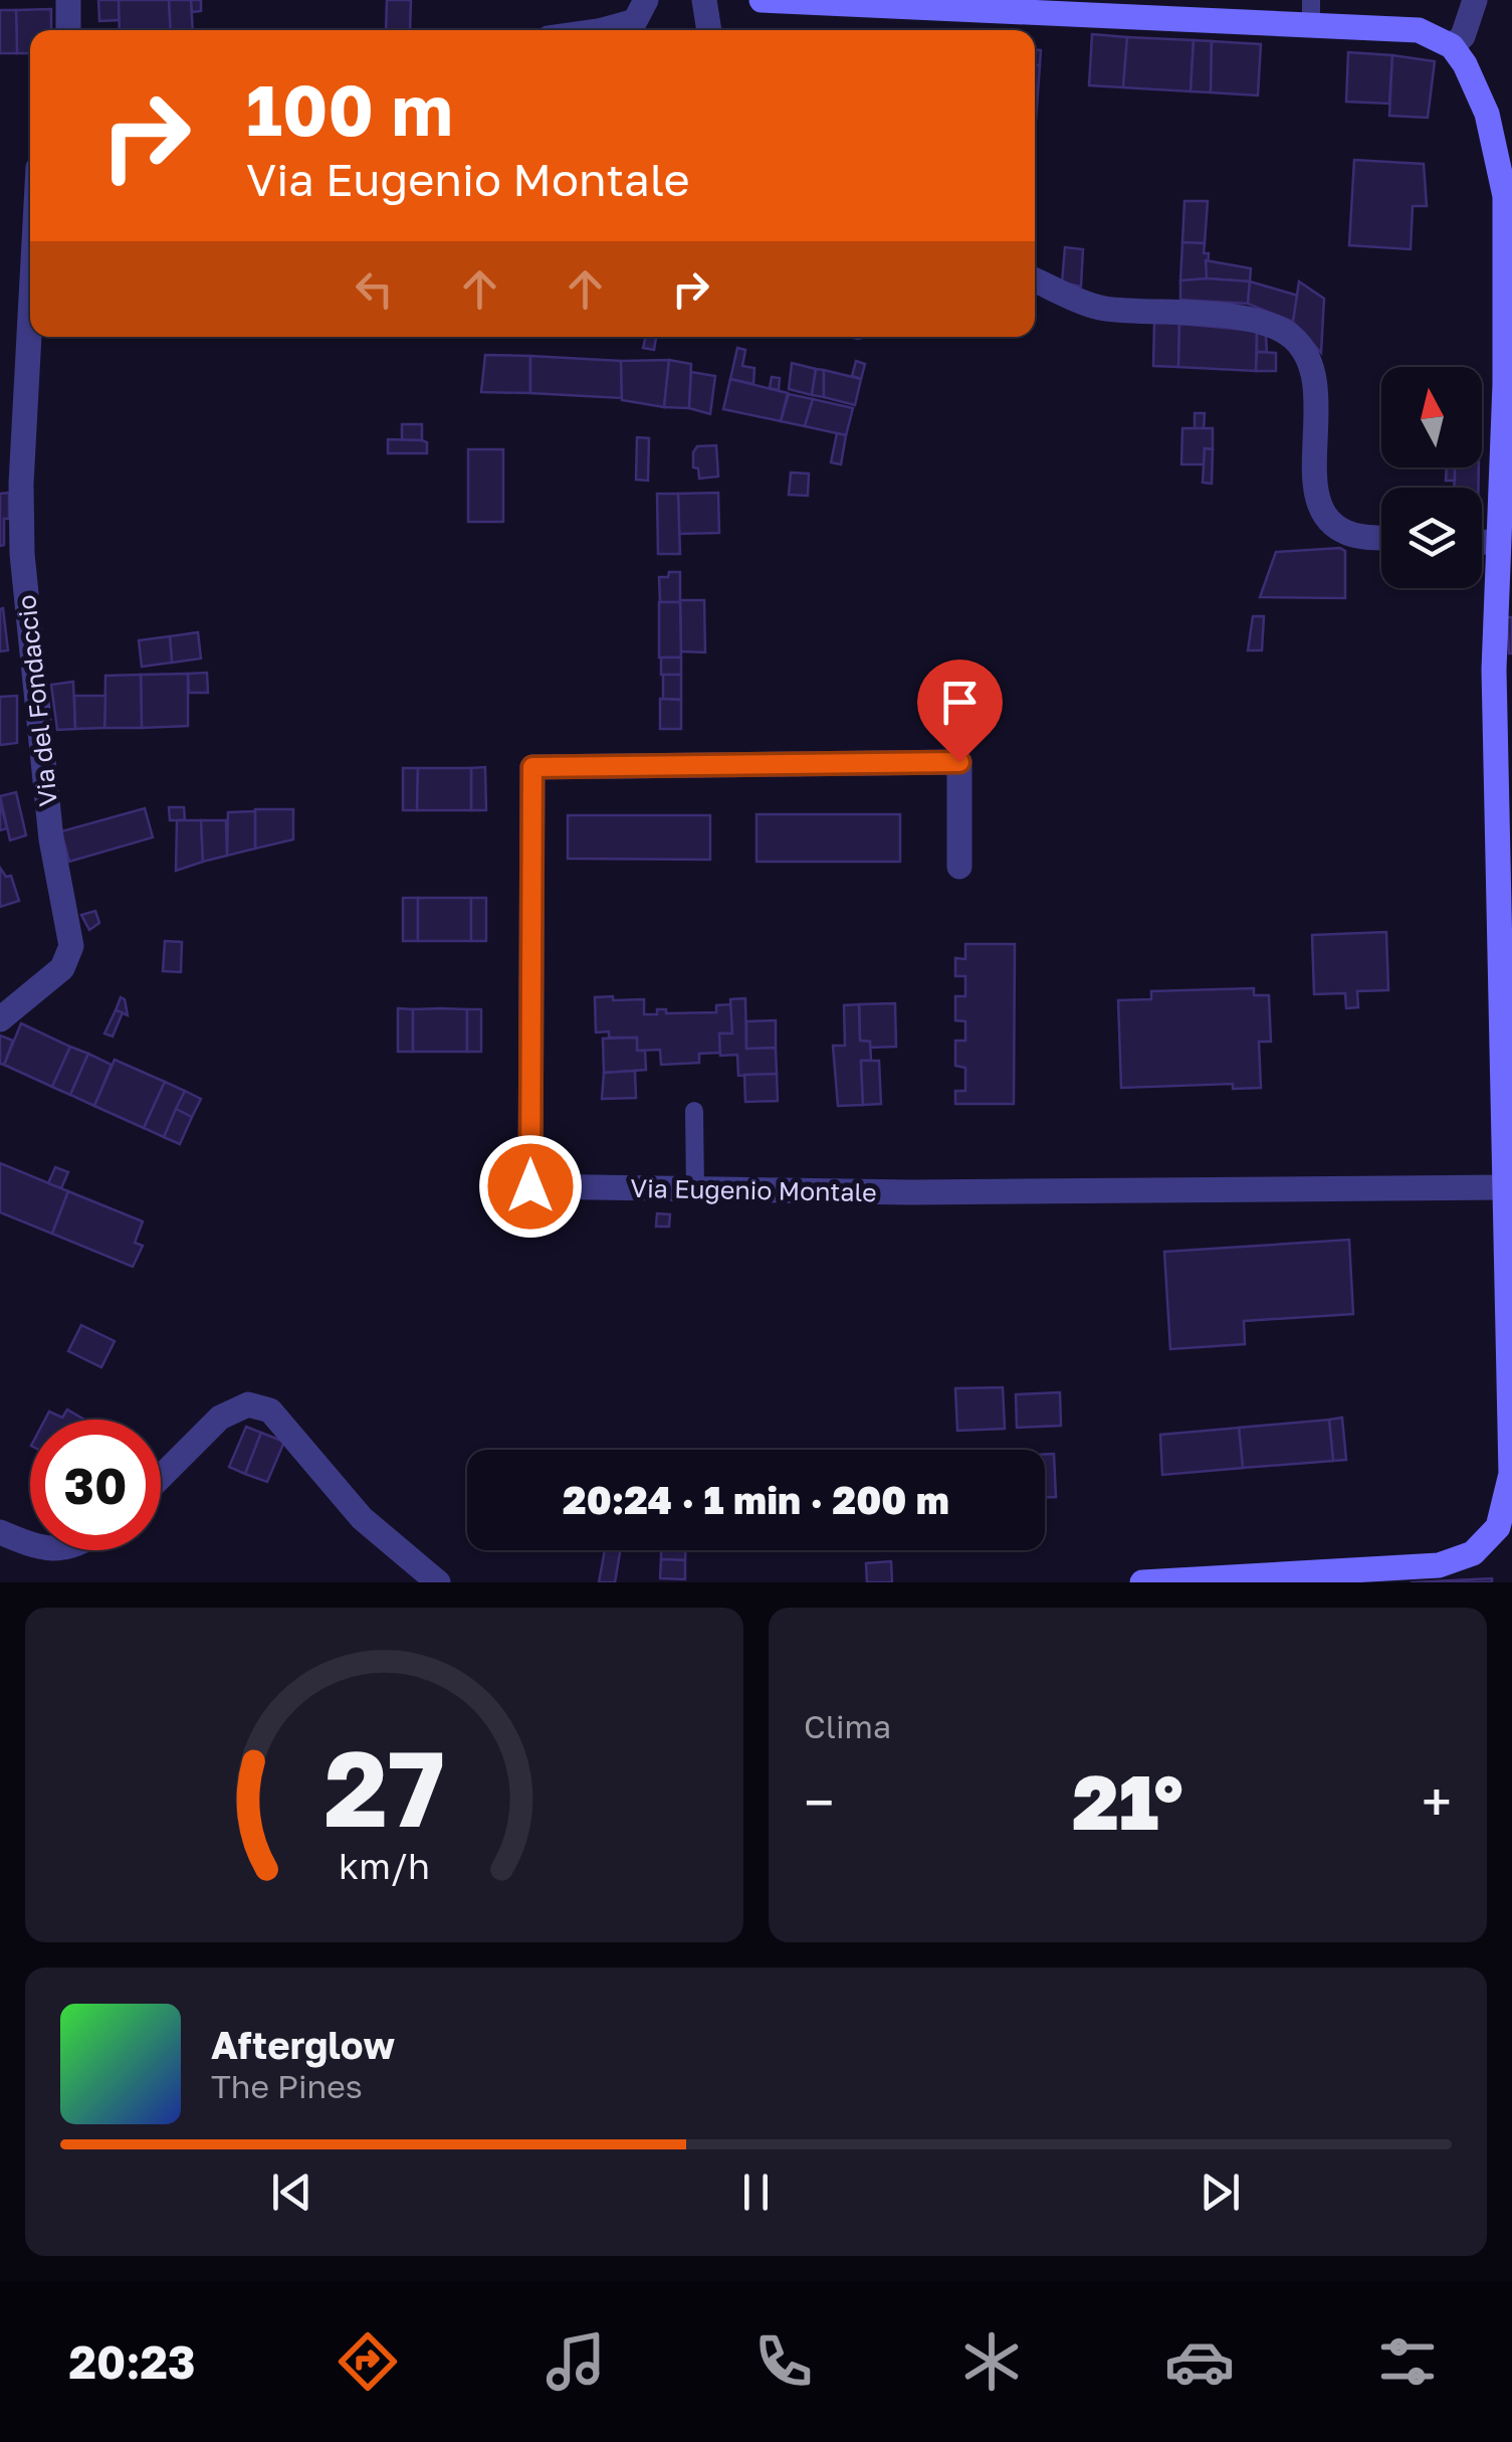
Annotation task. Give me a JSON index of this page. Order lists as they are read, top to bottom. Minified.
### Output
{"streets":{"street":["Via del Fondaccio","Via Eugenio Montale"]},"north":"top","page":{"turn":["100 m","Via Eugenio Montale"],"limit":"30","trip":"20:24 · 1 min · 200 m","tile":"Clima","heat":["−","21°","+"],"song":["Afterglow","The Pines"],"tabs":"20:23","gauge":["27","km/h"]}}
